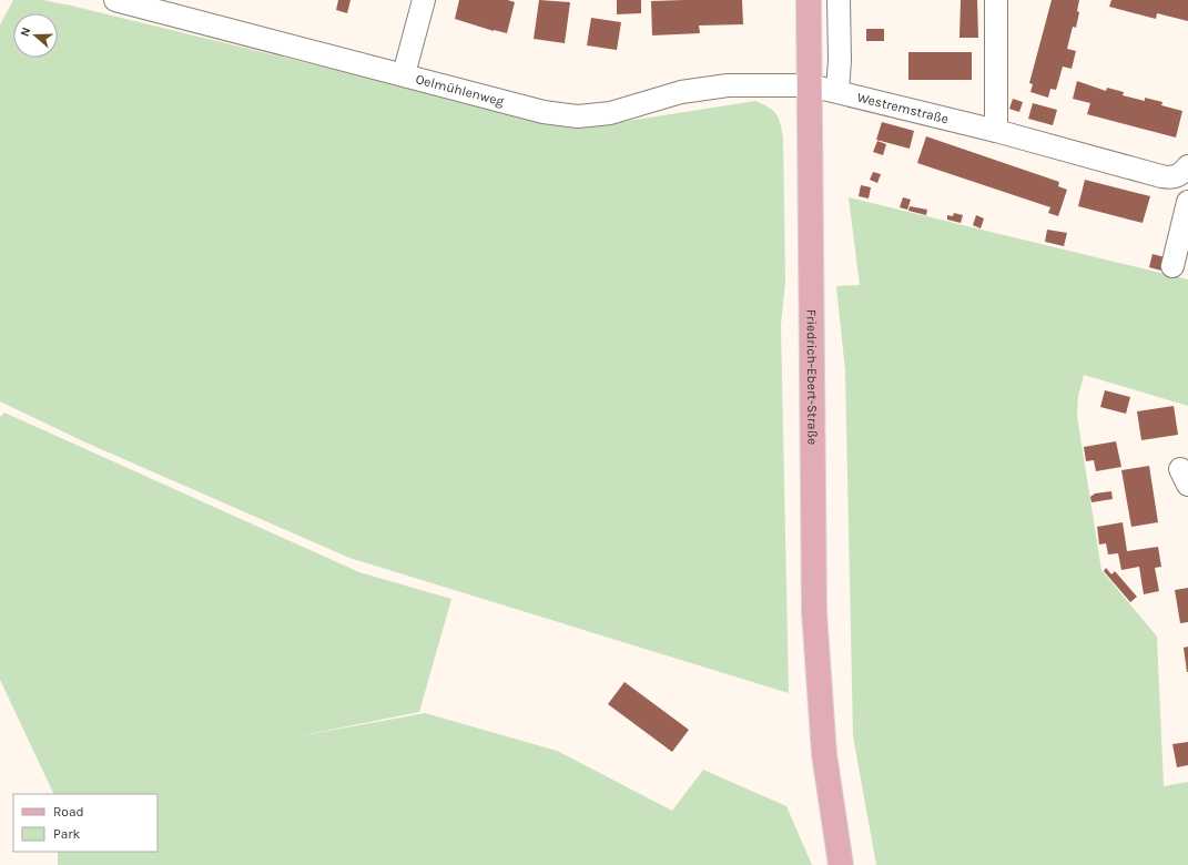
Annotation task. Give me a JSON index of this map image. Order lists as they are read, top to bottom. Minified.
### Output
{"streets":{"main road":["Friedrich-Ebert-Straße"],"street":["Oelmühlenweg","Westremstraße"]},"crossings":[["Oelmühlenweg","Westremstraße"],["Oelmühlenweg","Friedrich-Ebert-Straße"],["Westremstraße","Friedrich-Ebert-Straße"]],"legend":["Road","Park"],"north":"left"}
